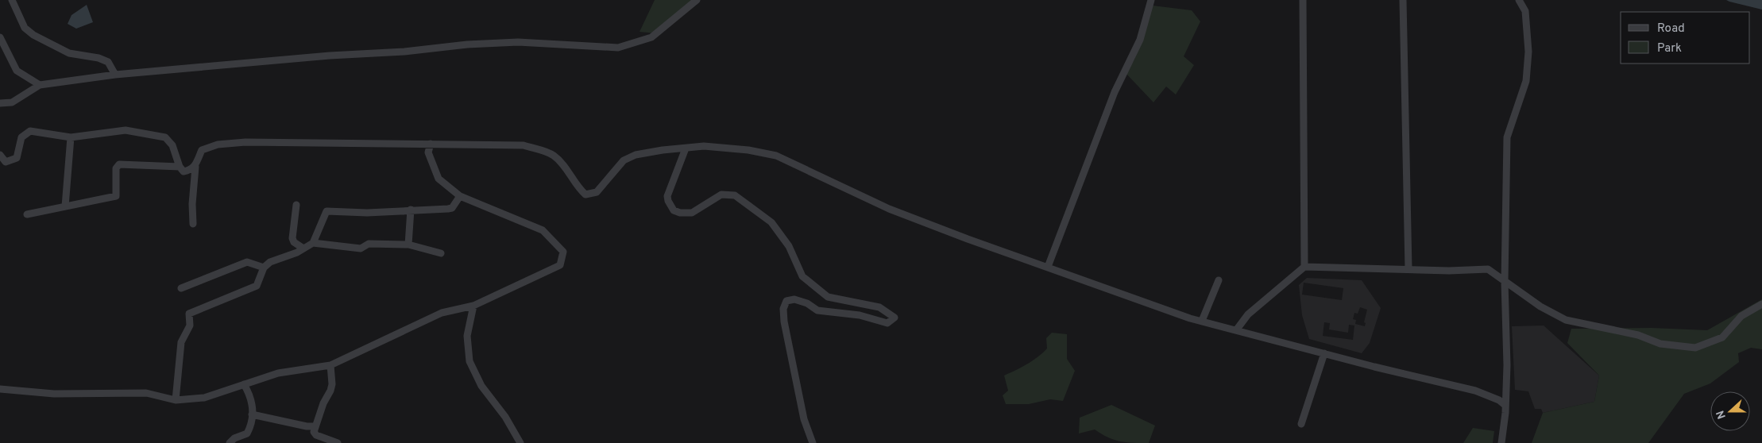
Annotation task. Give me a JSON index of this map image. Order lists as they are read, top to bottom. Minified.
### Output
{"legend":["Road","Park"],"north":"left"}
